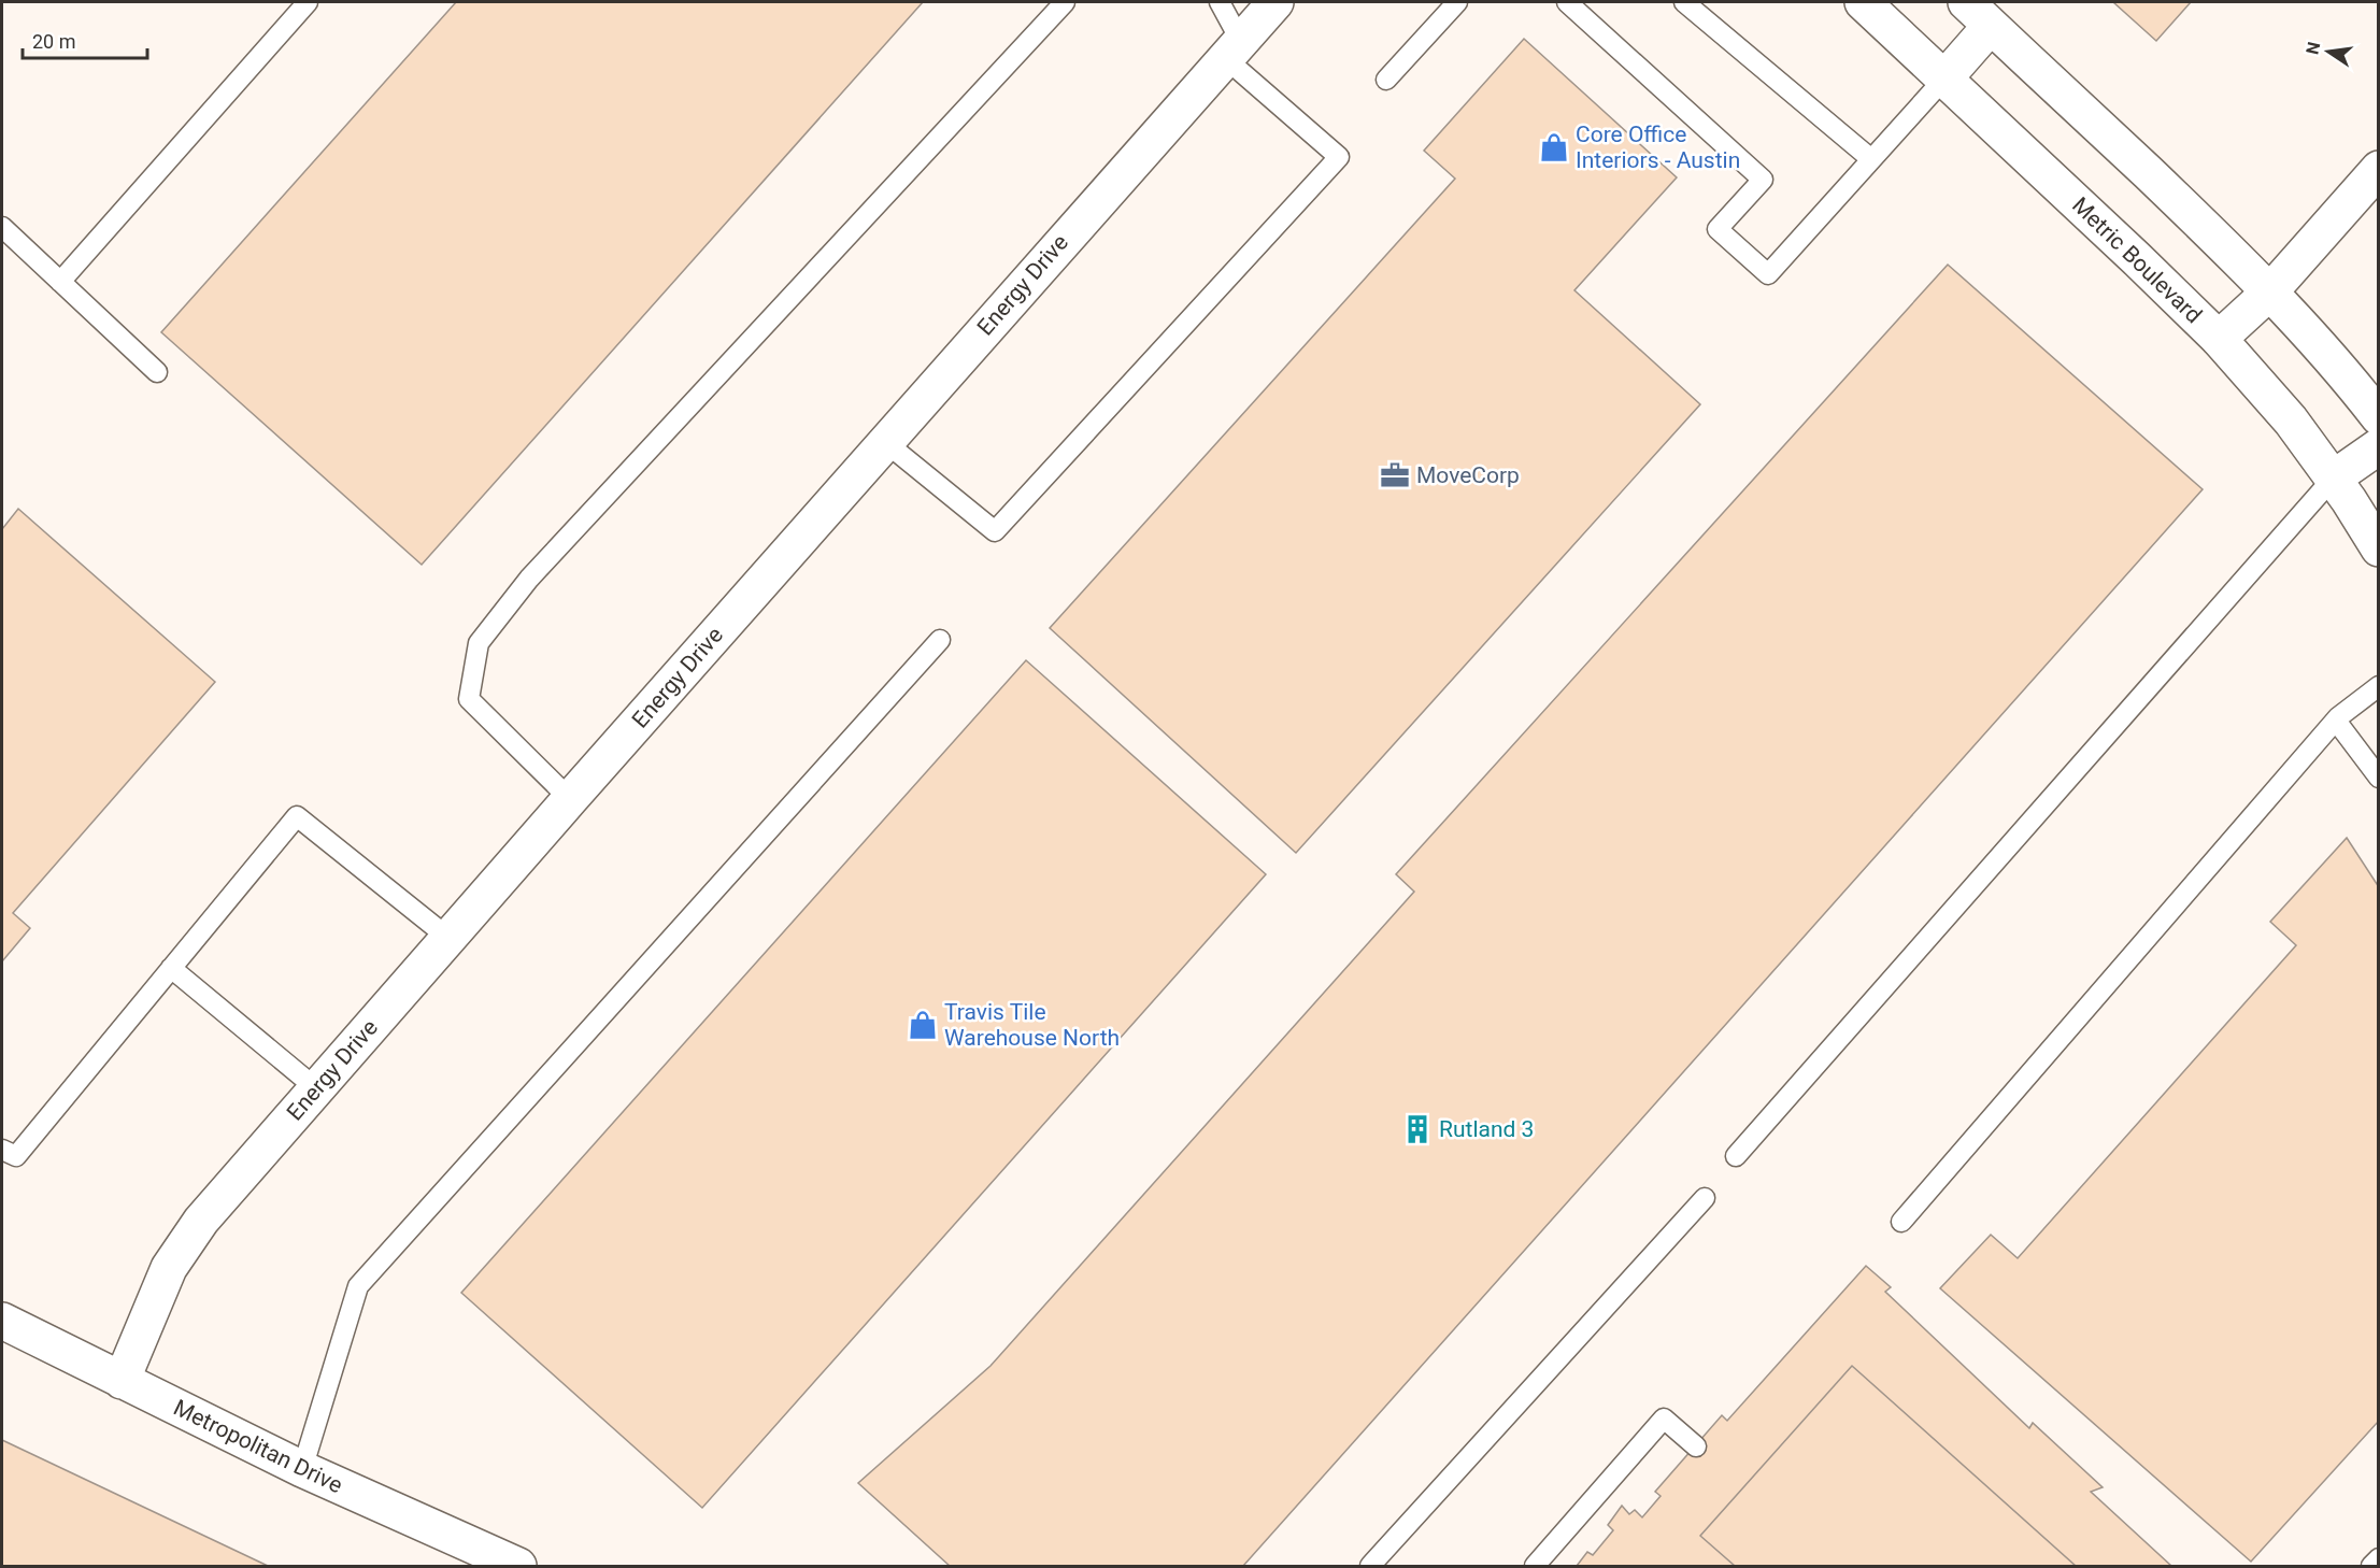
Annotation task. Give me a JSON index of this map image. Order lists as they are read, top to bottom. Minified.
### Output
{"streets":{"street":["Metric Boulevard","Energy Drive","Metropolitan Drive"]},"crossings":[["Energy Drive","Metropolitan Drive"]],"places":{"shop":["Core Office Interiors - Austin","Travis Tile Warehouse North"],"office":["MoveCorp"],"building":["Rutland 3"]},"scale_bar":"20 m","north":"left"}
